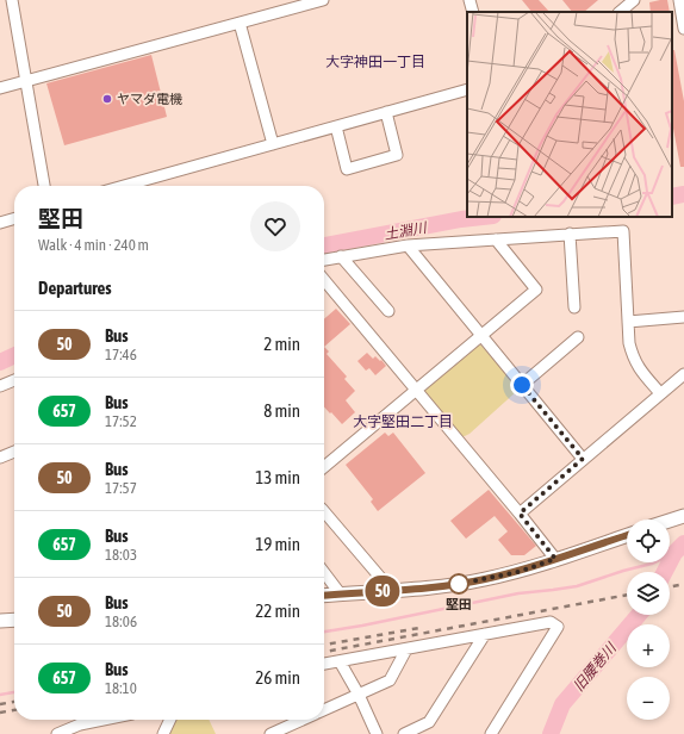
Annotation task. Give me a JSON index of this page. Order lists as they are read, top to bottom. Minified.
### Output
{"districts":["大字神田一丁目","大字堅田二丁目"],"water":["土淵川","旧腰巻川"],"places":["ヤマダ電機","堅田"],"lines":["bus line 50"],"page":{"on_map":"50","heading":[["堅田","Walk · 4 min · 240 m"],"Departures"],"list":[{"mark":"50","name":"Bus","note":"17:46","value":"2 min"},{"mark":"657","name":"Bus","note":"17:52","value":"8 min"},{"mark":"50","name":"Bus","note":"17:57","value":"13 min"},{"mark":"657","name":"Bus","note":"18:03","value":"19 min"},{"mark":"50","name":"Bus","note":"18:06","value":"22 min"},{"mark":"657","name":"Bus","note":"18:10","value":"26 min"}],"map_buttons":["+","−"]}}
